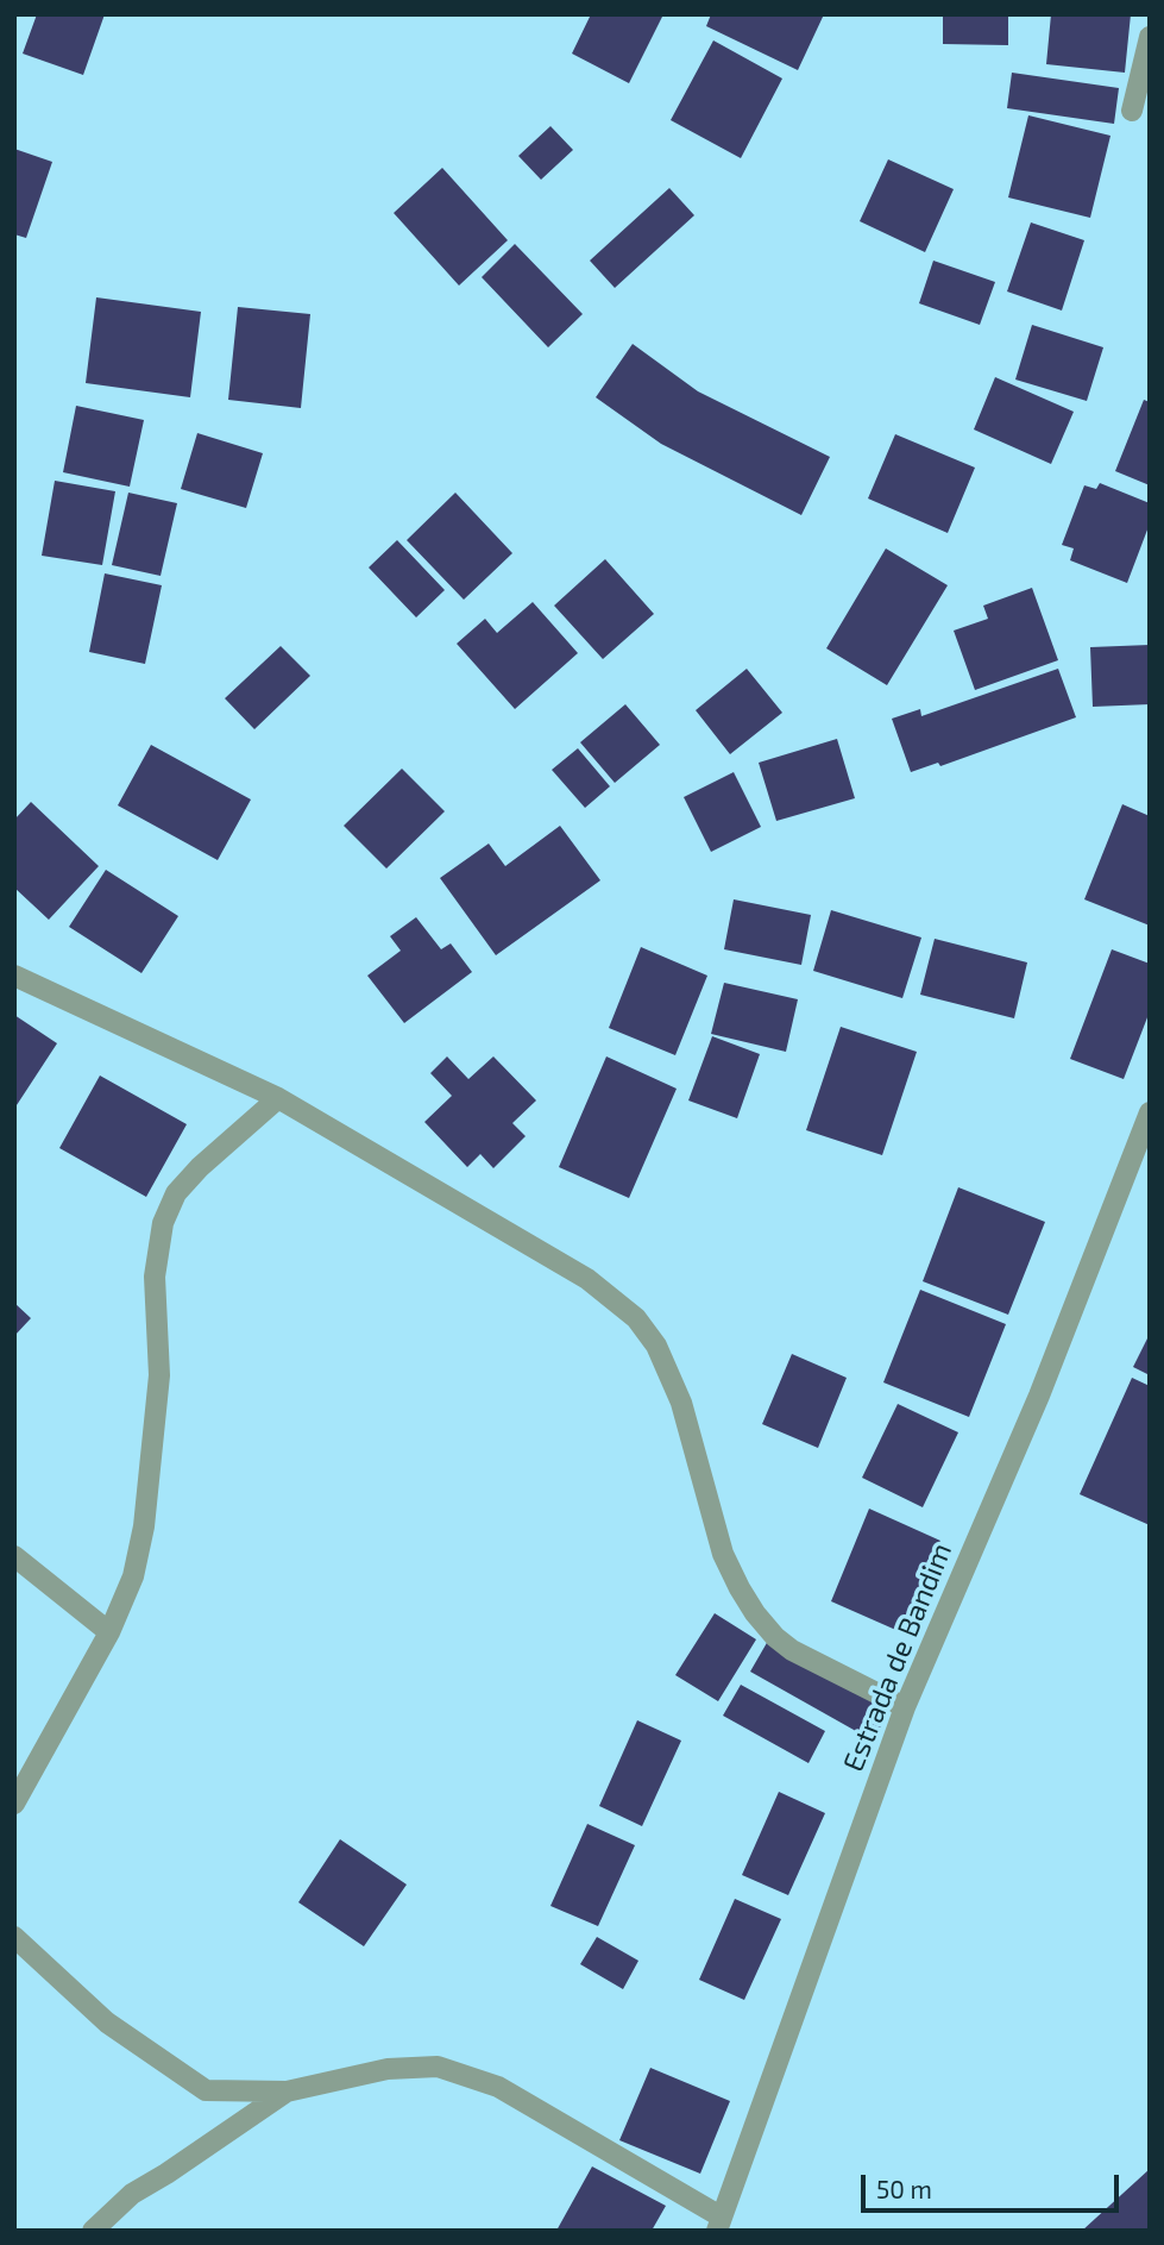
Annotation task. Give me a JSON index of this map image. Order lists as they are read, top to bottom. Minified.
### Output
{"streets":{"street":["Estrada de Bandim"]},"scale_bar":"50 m"}
